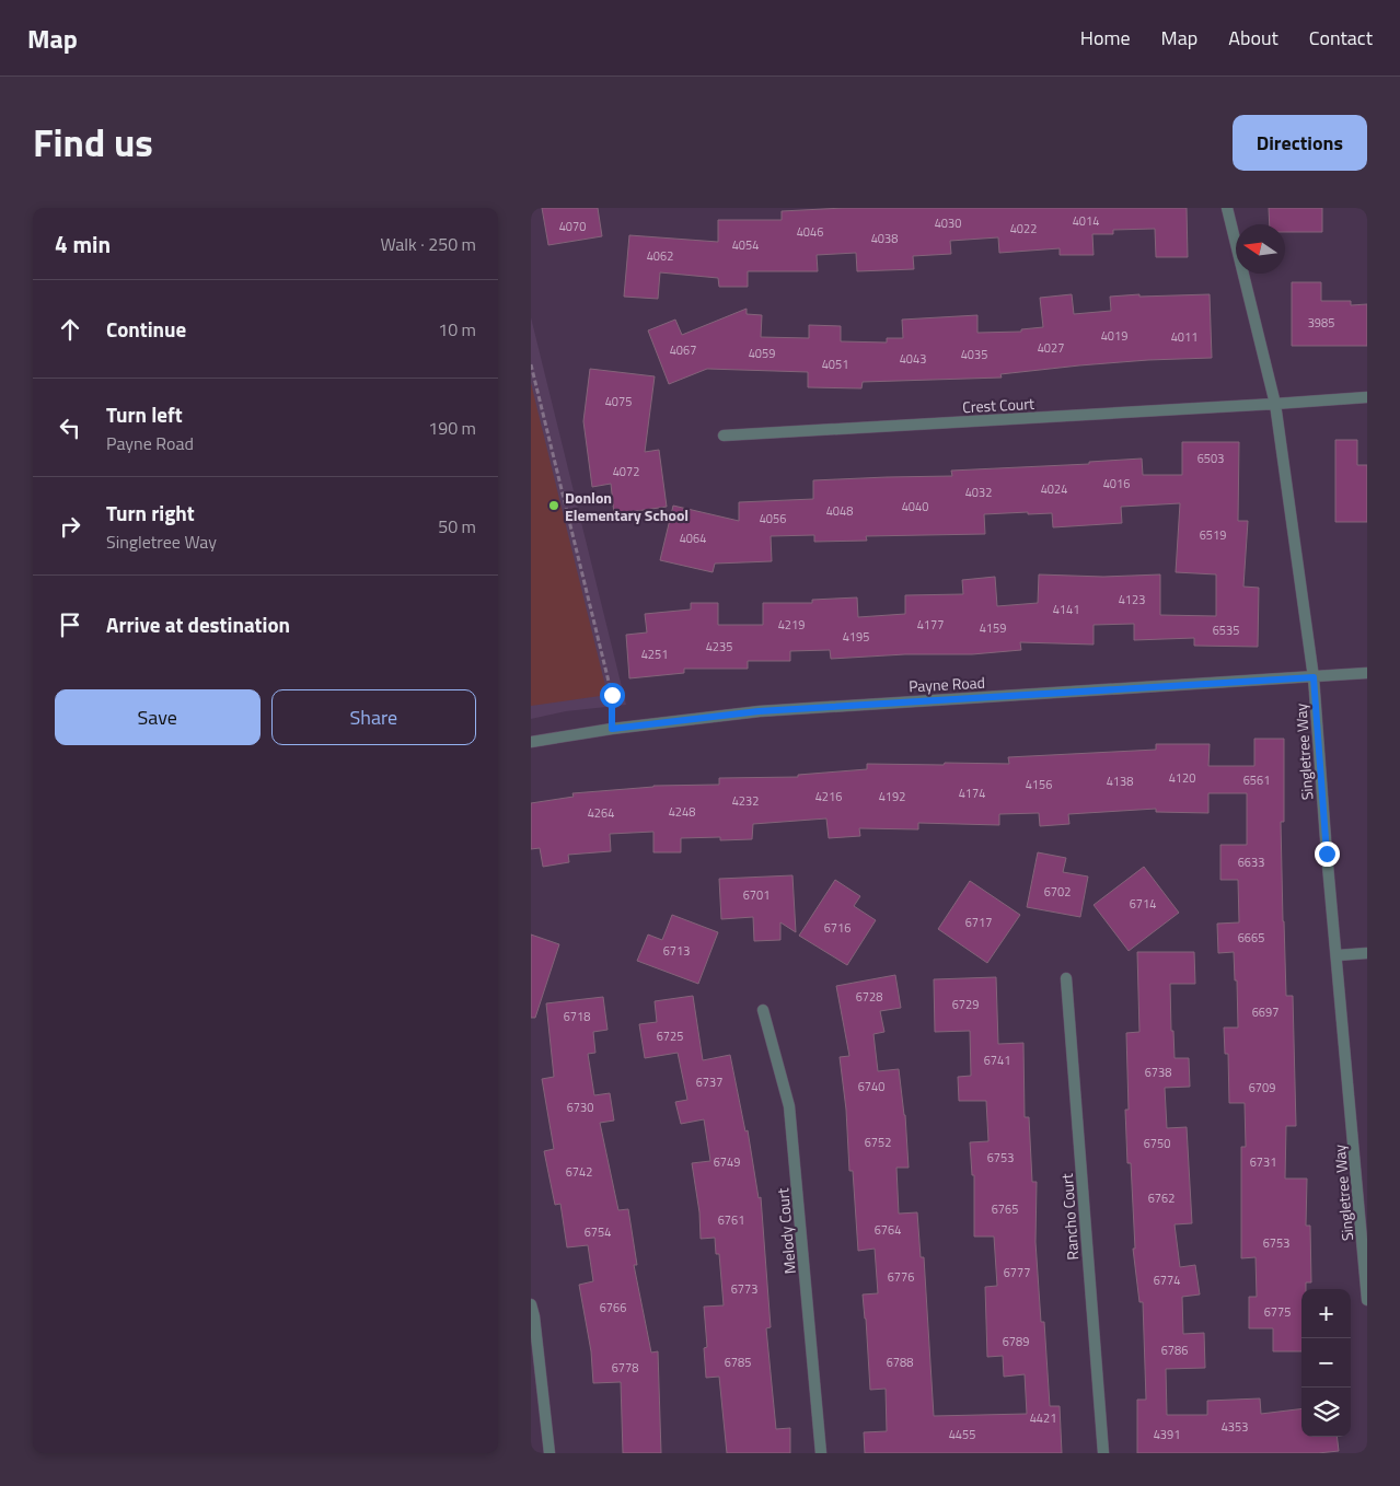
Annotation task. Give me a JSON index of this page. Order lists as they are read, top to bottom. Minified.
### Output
{"streets":{"street":["Crest Court","Payne Road","Singletree Way","Rancho Court","Melody Court"]},"crossings":[["Crest Court","Singletree Way"],["Payne Road","Singletree Way"]],"places":["Donlon Elementary School"],"house_numbers":["4014","4030","4070","4022","4046","4038","4054","4062","3985","4019","4011","4027","4067","4059","4035","4043","4051","4075","6503","4072","4016","4024","4032","4040","4048","4056","6519","4064","4123","4141","4219","4177","4159","6535","4195","4235","4251","4120","6561","4138","4156","4174","4216","4192","4232","4248","4264","6633","6702","6701","6714","6717","6716","6665","6713","6728","6729","6697","6718","6725","6741","6738","6737","6740","6709","6730","6752","6750","6753","6749","6731","6742","6762","6765","6761","6764","6754","6753","6777","6776","6774","6773","6766","6775","6789","6786","6785","6788","6778","4421","4353","4455","4391"],"north":"left","page":{"header":"Map","nav":["Home","Map","About","Contact"],"title":"Find us","buttons":["Directions",["Save","Share"]],"heading":["4 min","Walk · 250 m"],"list":[["Continue","10 m"],["Turn left","Payne Road","190 m"],["Turn right","Singletree Way","50 m"],"Arrive at destination"],"map_buttons":["+","−"]}}
